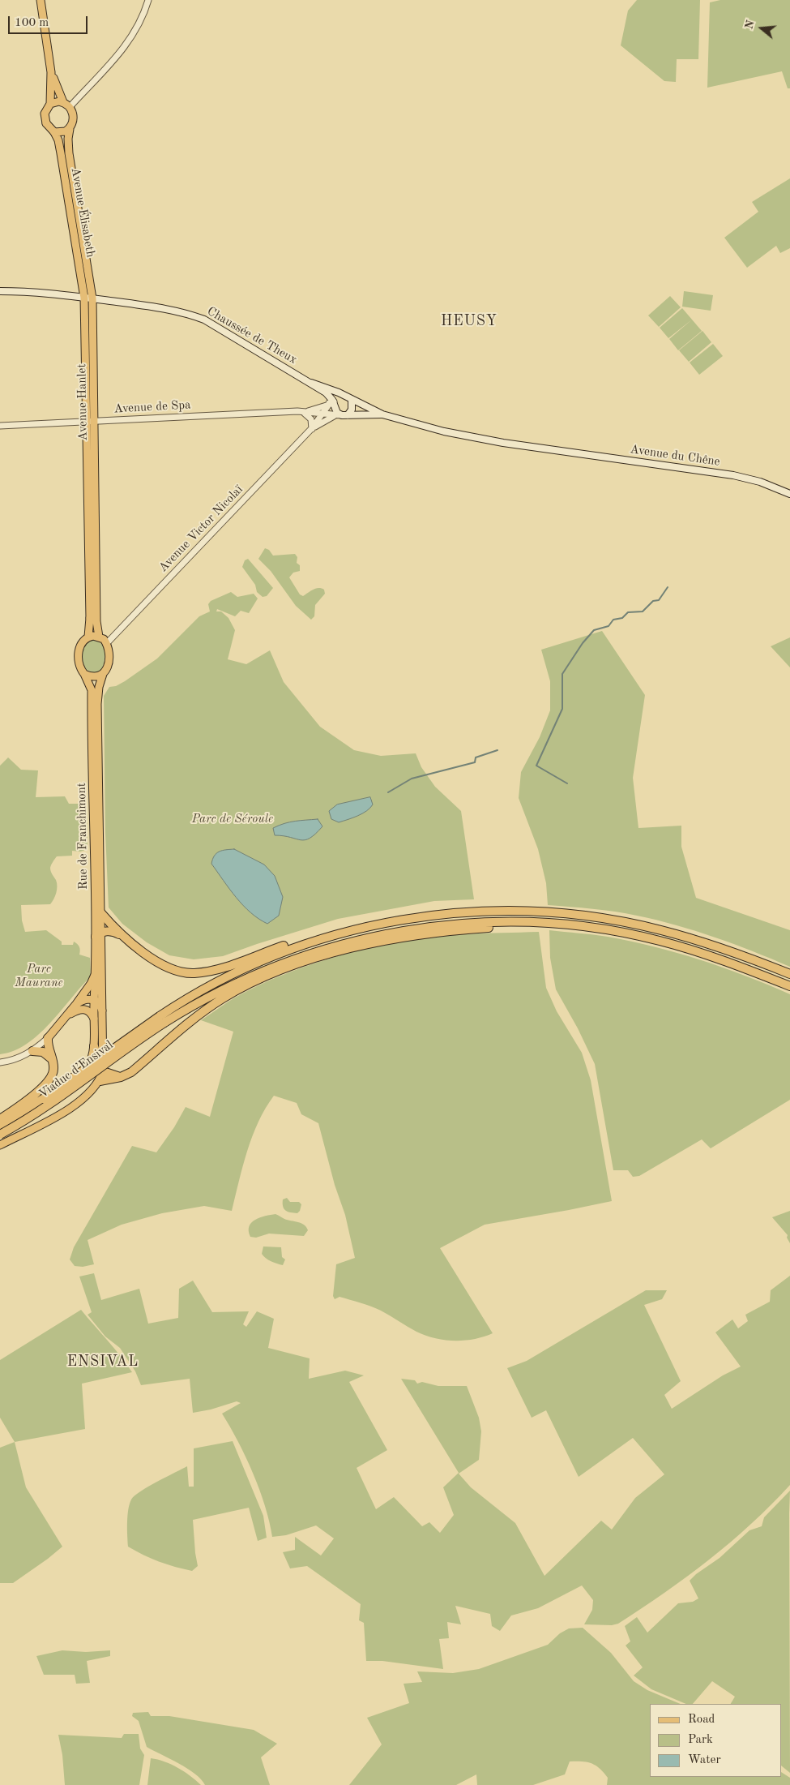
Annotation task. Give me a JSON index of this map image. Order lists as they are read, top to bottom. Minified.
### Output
{"streets":{"highway":["Viaduc d’Ensival"],"main road":["Avenue Élisabeth","Chaussée de Theux","Avenue Hanlet","Avenue du Chêne","Rue de Franchimont"],"street":["Avenue de Spa","Avenue Victor Nicolaï"]},"crossings":[["Avenue Élisabeth","Chaussée de Theux"],["Avenue Élisabeth","Avenue Hanlet"],["Chaussée de Theux","Avenue Hanlet"],["Chaussée de Theux","Avenue de Spa"],["Chaussée de Theux","Avenue du Chêne"],["Avenue Hanlet","Avenue de Spa"],["Avenue Hanlet","Avenue Victor Nicolaï"],["Avenue Hanlet","Rue de Franchimont"],["Avenue Victor Nicolaï","Rue de Franchimont"],["Rue de Franchimont","Viaduc d’Ensival"]],"districts":["HEUSY","ENSIVAL"],"parks":["Parc de Séroule","Parc Maurane"],"legend":["Road","Park","Water"],"scale_bar":"100 m","north":"left"}
